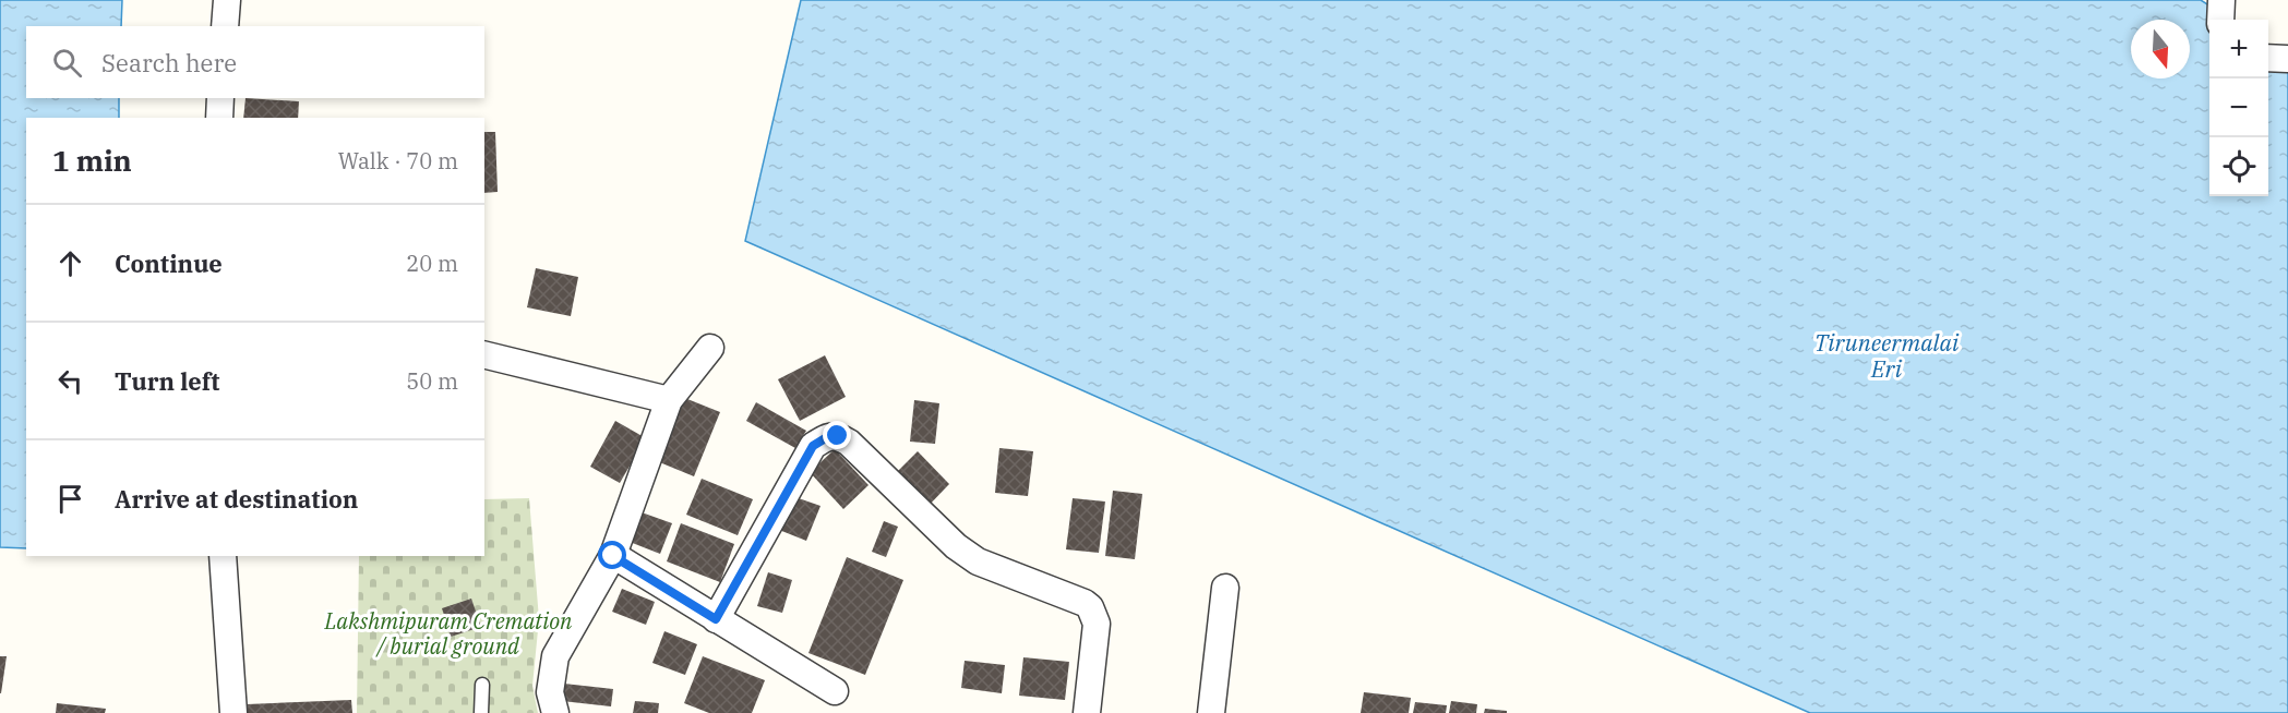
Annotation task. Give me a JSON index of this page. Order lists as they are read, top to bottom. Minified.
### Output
{"water":["Tiruneermalai Eri"],"parks":["Lakshmipuram Cremation / burial ground"],"north":"bottom","page":{"map_buttons":["+","−"],"search":"Search here","heading":["1 min","Walk · 70 m"],"list":[["Continue","20 m"],["Turn left","50 m"],"Arrive at destination"]}}
